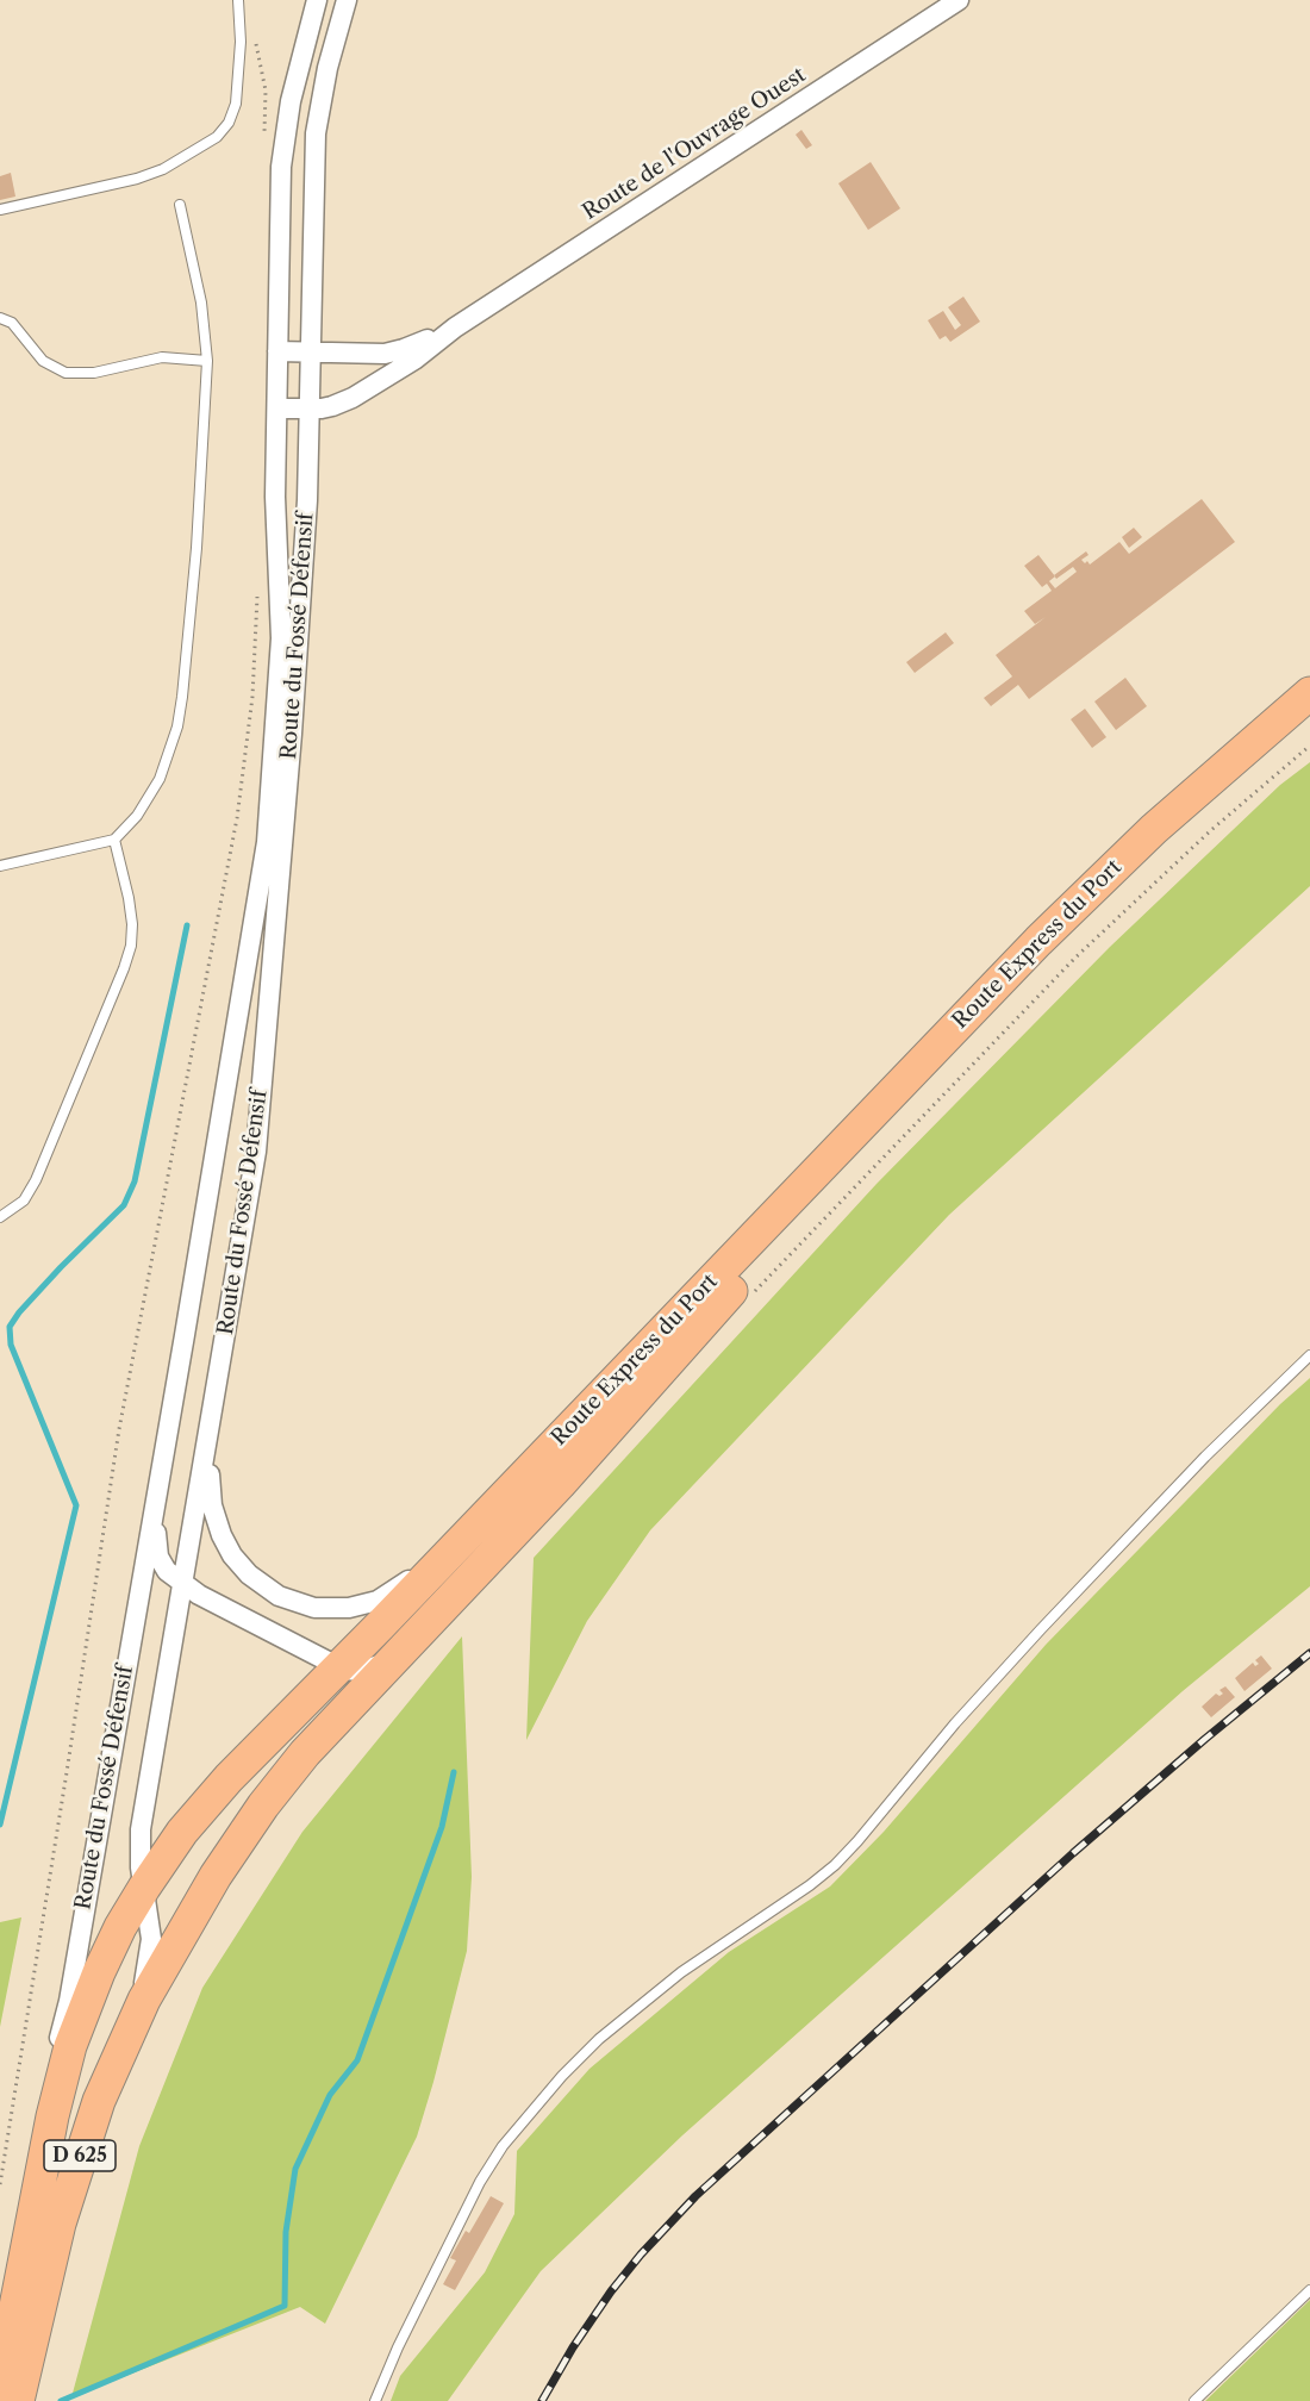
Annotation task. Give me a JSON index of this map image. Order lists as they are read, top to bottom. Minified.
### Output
{"streets":{"main road":["Route du Fossé Défensif","Route Express du Port","D 625"],"street":["Route de l'Ouvrage Ouest"]},"crossings":[["Route de l'Ouvrage Ouest","Route du Fossé Défensif"],["Route du Fossé Défensif","Route Express du Port"]]}
